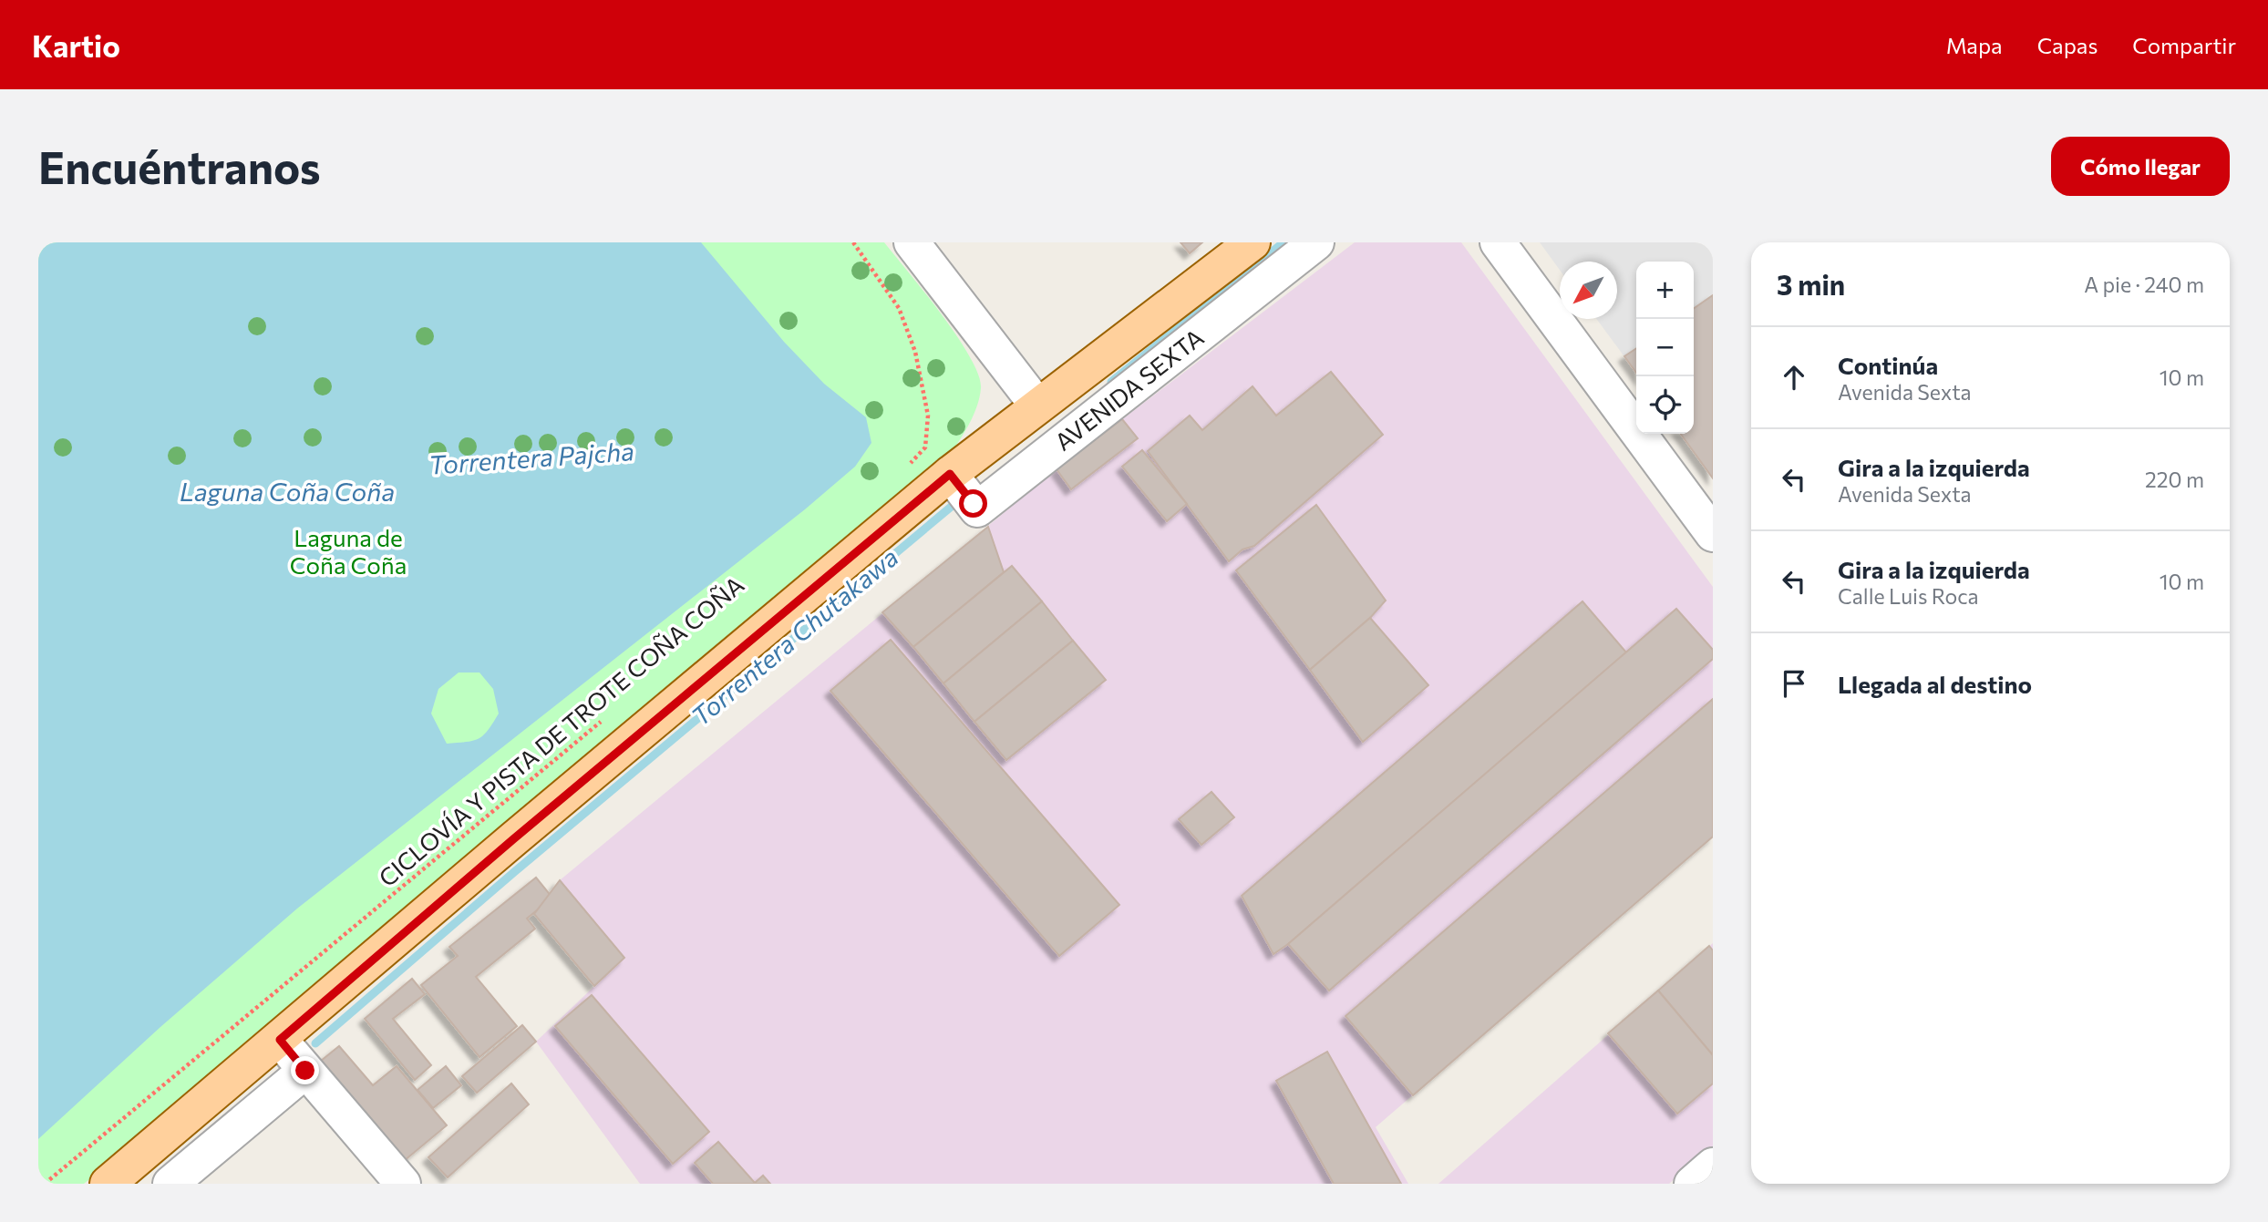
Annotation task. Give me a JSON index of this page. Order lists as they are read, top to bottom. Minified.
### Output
{"streets":{"main road":["AVENIDA SEXTA"],"path":["CICLOVÍA Y PISTA DE TROTE COÑA COÑA"]},"water":["Torrentera Pajcha","Laguna Coña Coña","Torrentera Chutakawa"],"parks":["Laguna de Coña Coña"],"north":"bottom left","page":{"header":"Kartio","nav":["Mapa","Capas","Compartir"],"buttons":"Cómo llegar","title":"Encuéntranos","heading":["3 min","A pie · 240 m"],"map_buttons":["+","−"],"list":[["Continúa","Avenida Sexta","10 m"],["Gira a la izquierda","Avenida Sexta","220 m"],["Gira a la izquierda","Calle Luis Roca","10 m"],"Llegada al destino"]}}
